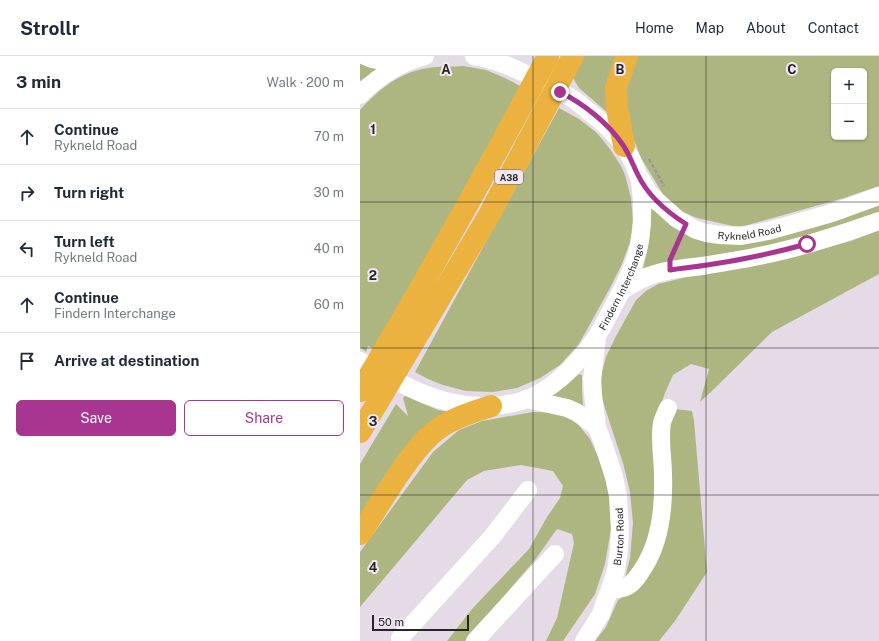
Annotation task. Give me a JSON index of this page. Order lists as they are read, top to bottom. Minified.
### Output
{"streets":{"highway":["A38"],"street":["Rykneld Road","Findern Interchange","Burton Road"]},"crossings":[["Rykneld Road","Findern Interchange"],["Findern Interchange","Burton Road"]],"scale_bar":"50 m","page":{"header":"Strollr","nav":["Home","Map","About","Contact"],"heading":["3 min","Walk · 200 m"],"map_buttons":["+","−"],"list":[["Continue","Rykneld Road","70 m"],["Turn right","30 m"],["Turn left","Rykneld Road","40 m"],["Continue","Findern Interchange","60 m"],"Arrive at destination"],"buttons":["Save","Share"],"scale":"50 m"},"grid":{"columns":["A","B","C"],"rows":["1","2","3","4"]}}
